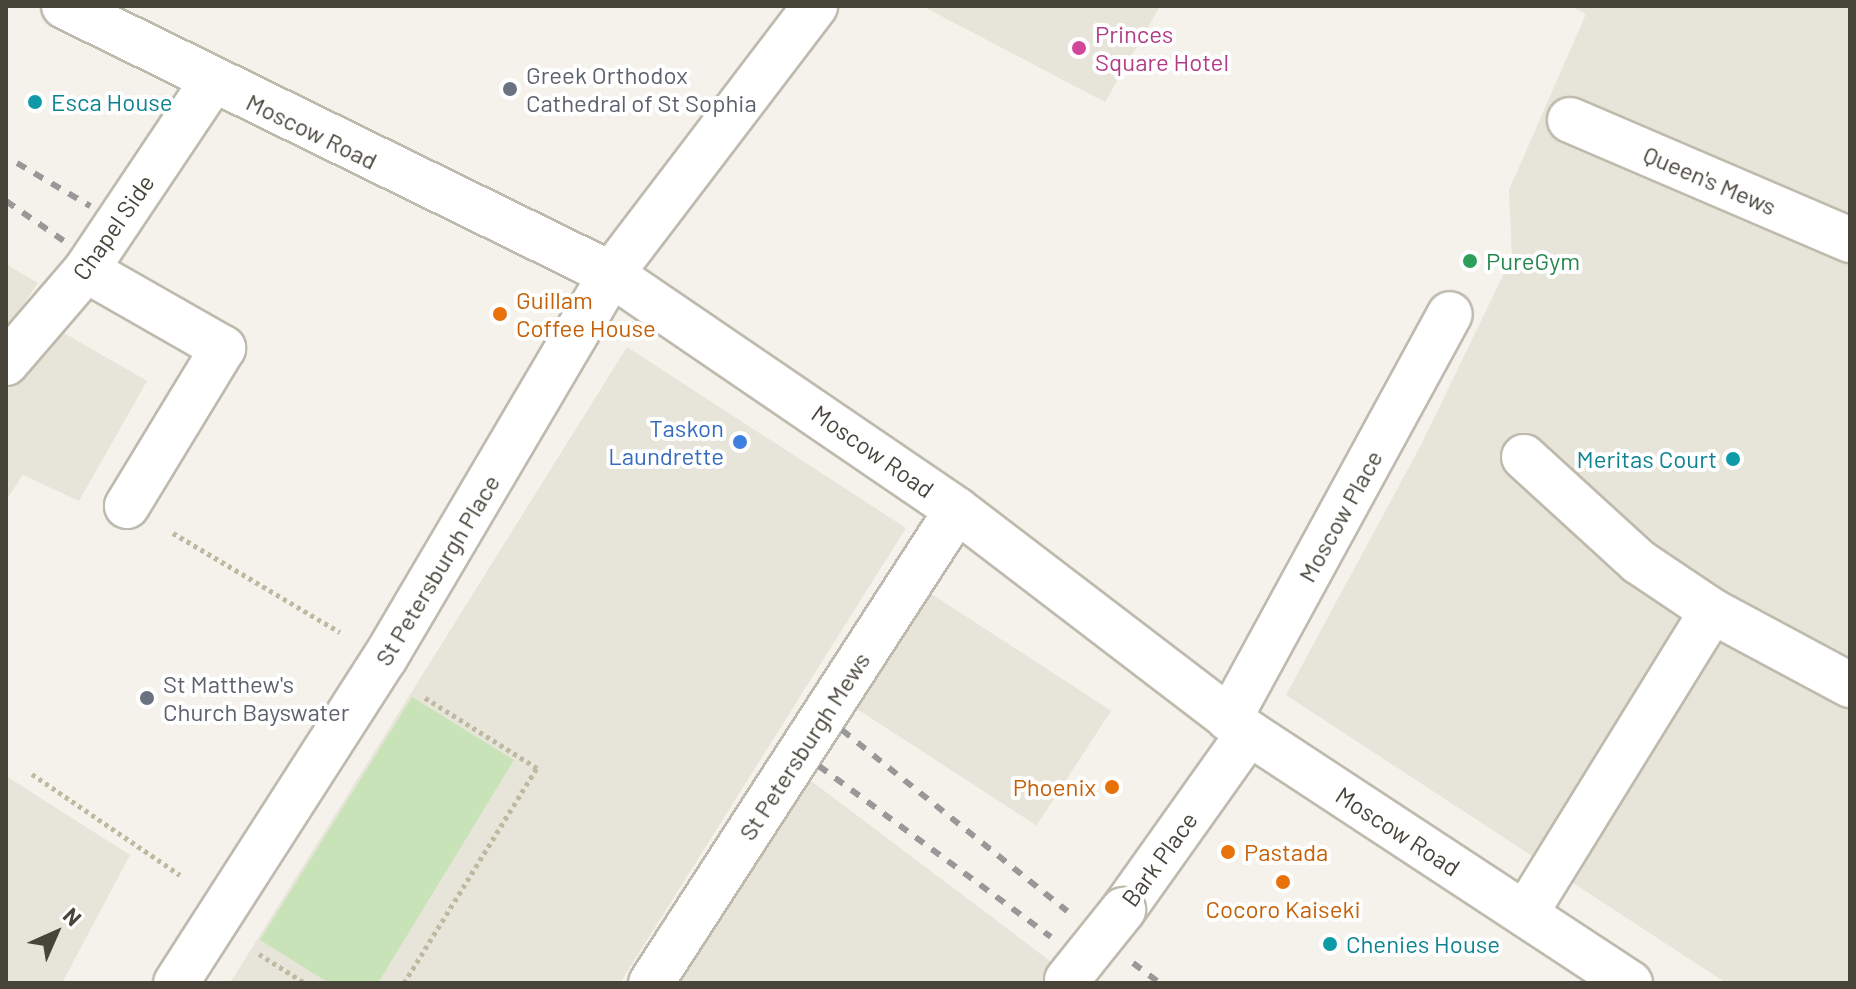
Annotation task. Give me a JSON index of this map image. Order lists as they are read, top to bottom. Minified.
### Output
{"streets":{"street":["Moscow Road","Queen's Mews","Chapel Side","Moscow Place","St Petersburgh Place","St Petersburgh Mews","Bark Place"]},"crossings":[["Moscow Road","Chapel Side"],["Moscow Road","Moscow Place"],["Moscow Road","St Petersburgh Place"],["Moscow Road","St Petersburgh Mews"],["Moscow Road","Bark Place"],["Moscow Place","Bark Place"]],"places":["Princes Square Hotel","Greek Orthodox Cathedral of St Sophia","Esca House","PureGym","Guillam Coffee House","Taskon Laundrette","Meritas Court","St Matthew's Church Bayswater","Phoenix","Pastada","Cocoro Kaiseki","Chenies House"],"north":"top right"}
